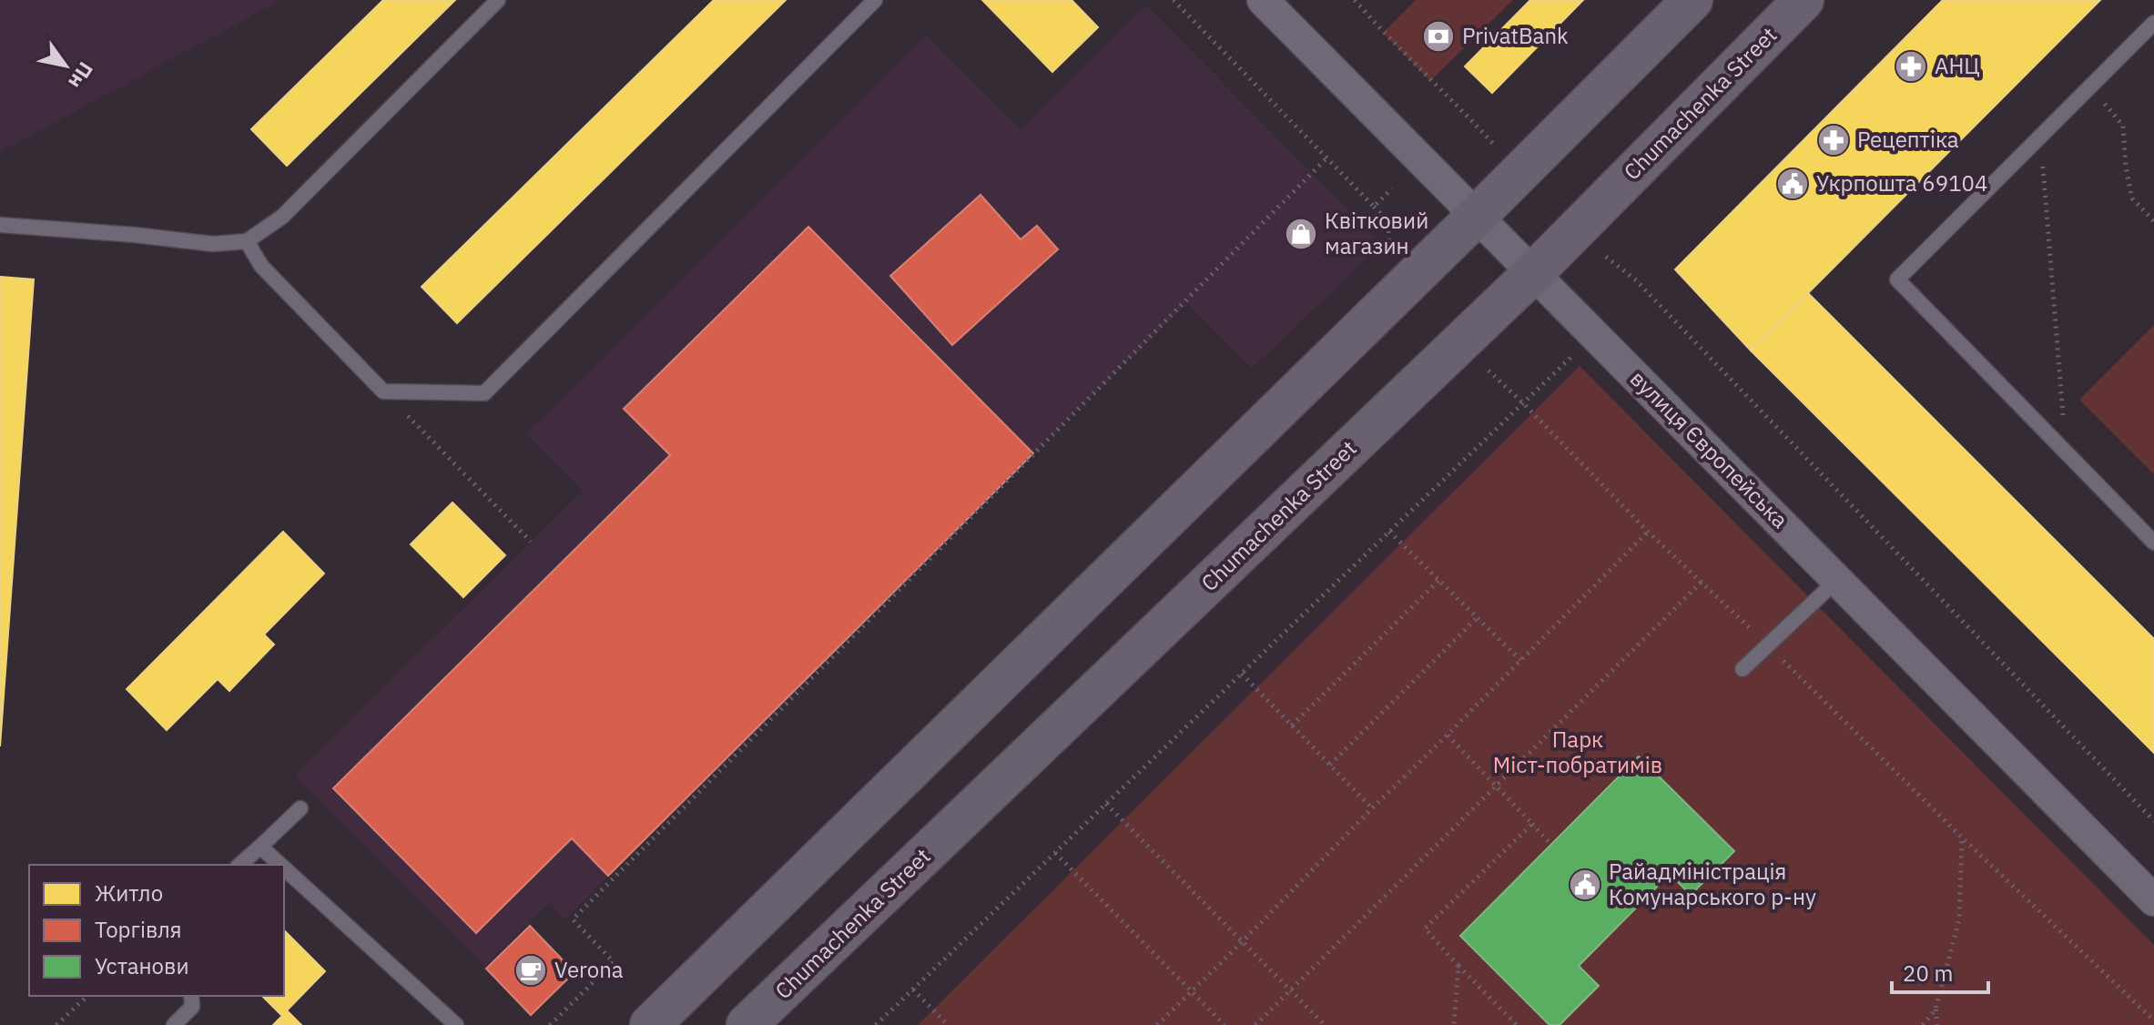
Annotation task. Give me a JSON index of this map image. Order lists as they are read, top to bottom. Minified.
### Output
{"streets":{"street":["Chumachenka Street","вулиця Європейська"]},"crossings":[["Chumachenka Street","вулиця Європейська"]],"parks":["Парк Міст-побратимів"],"places":{"bank":["PrivatBank"],"pharmacy":["АНЦ","Рецептіка"],"public building":["Укрпошта 69104","Райадміністрація Комунарського р-ну"],"shop":["Квітковий магазин"],"cafe":["Verona"]},"legend":["Житло","Торгівля","Установи"],"scale_bar":"20 m","north":"bottom right"}
